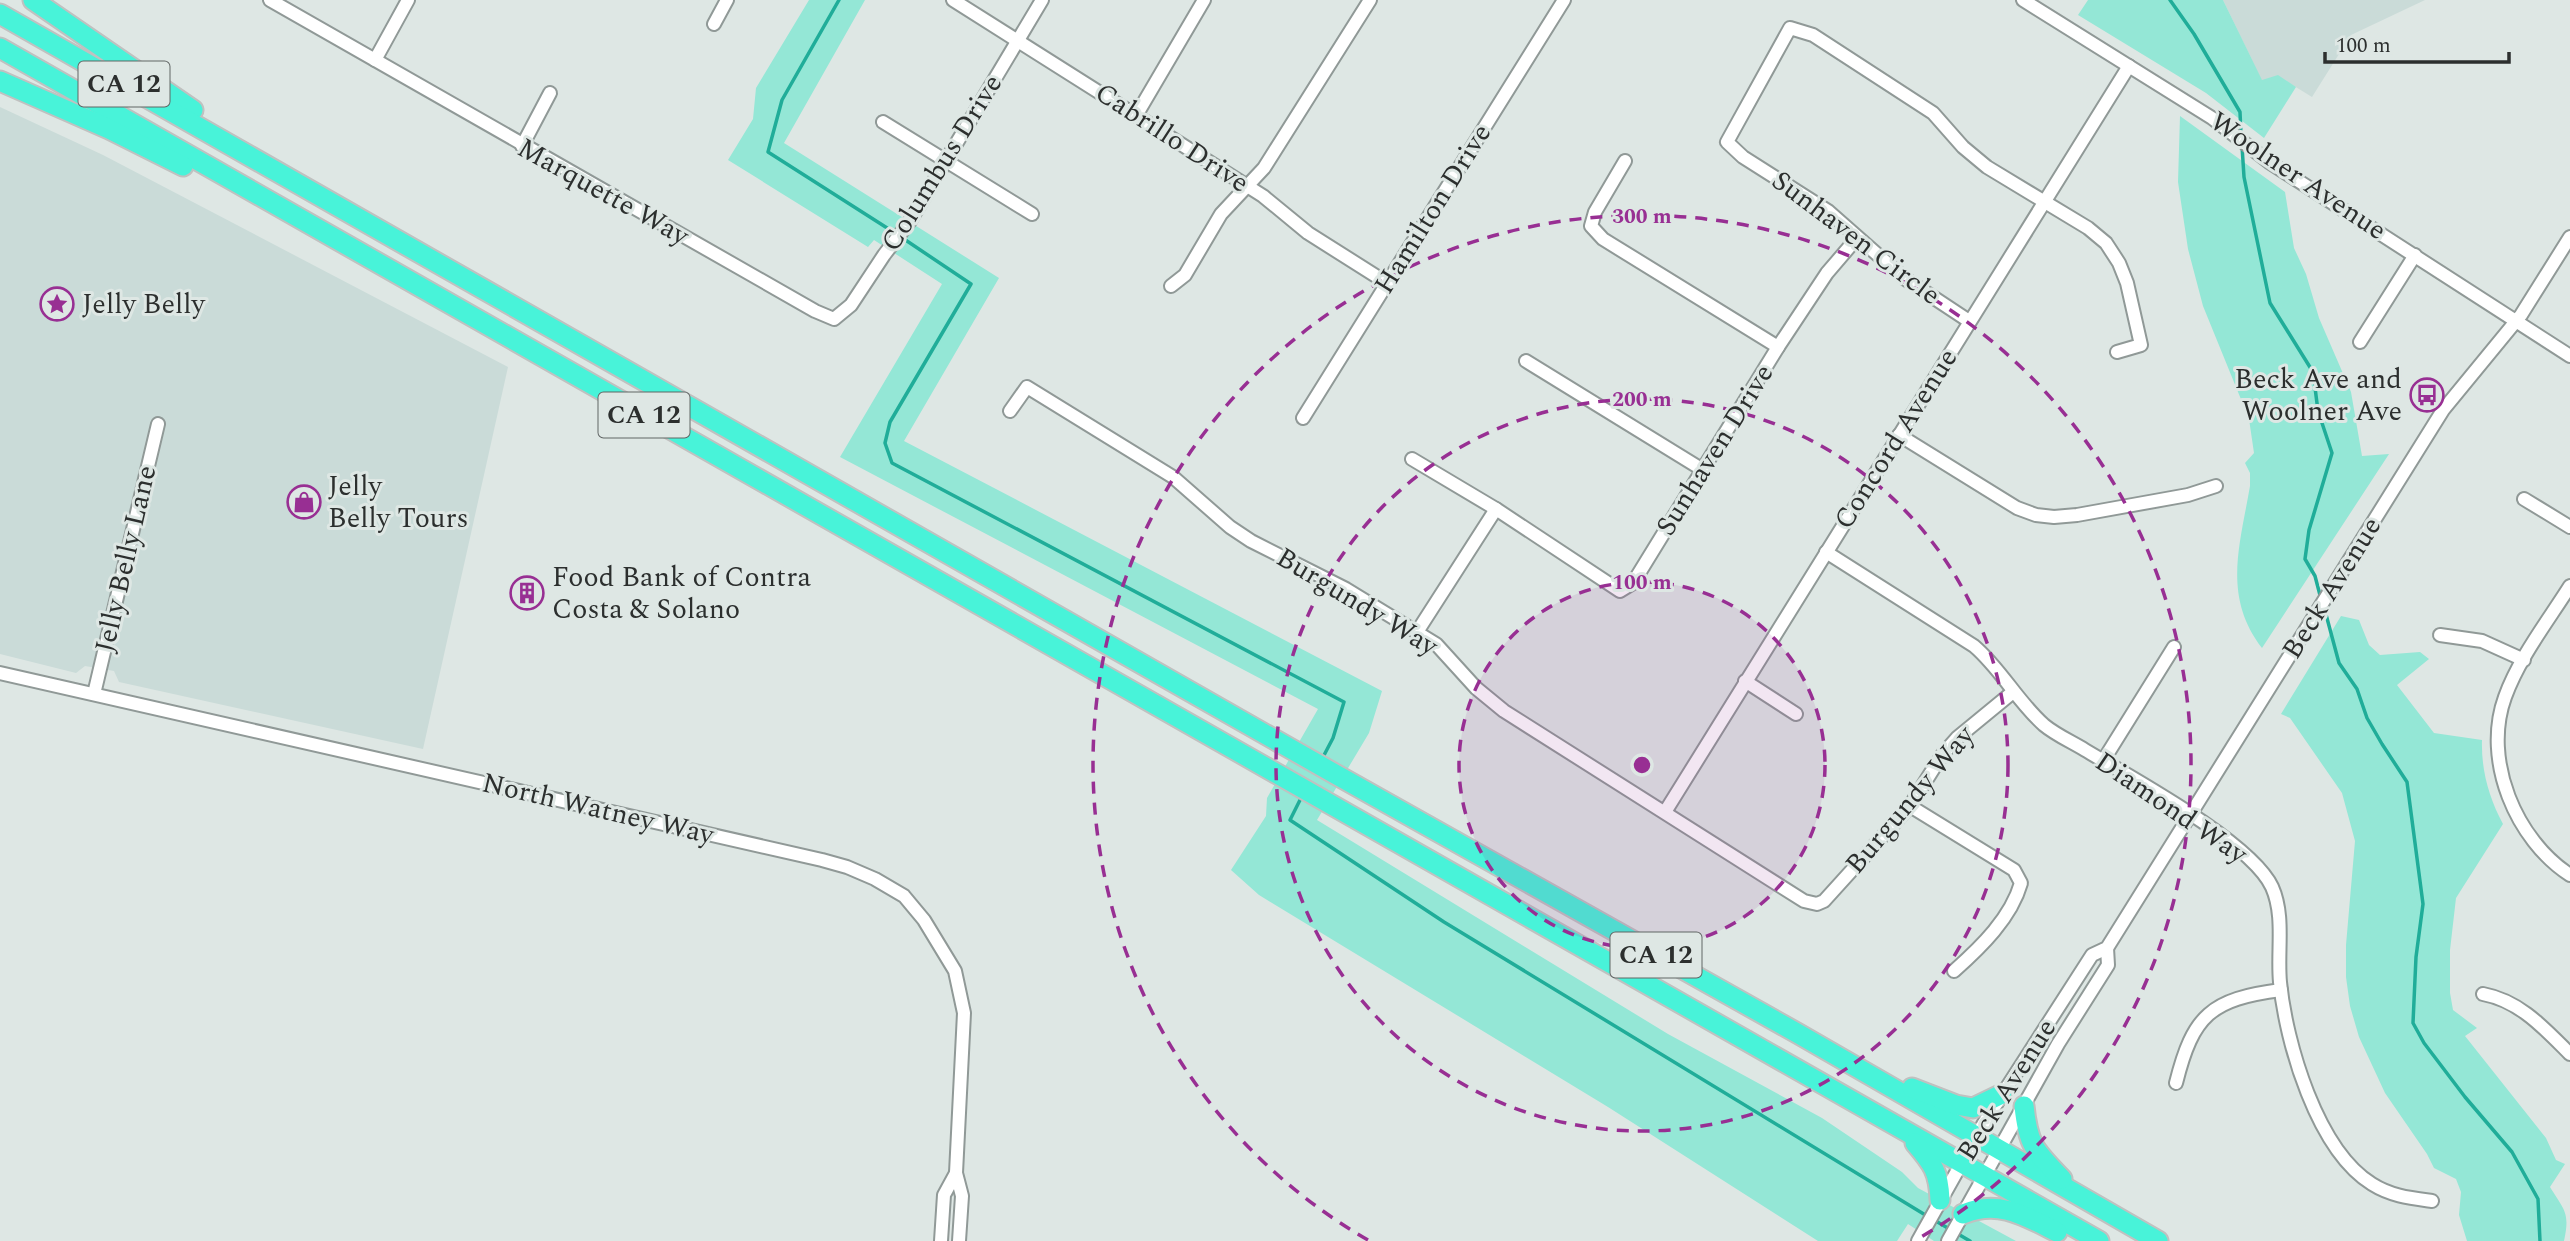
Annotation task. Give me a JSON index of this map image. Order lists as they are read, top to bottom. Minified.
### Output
{"streets":{"highway":["CA 12"],"street":["Cabrillo Drive","Columbus Drive","Woolner Avenue","Marquette Way","Hamilton Drive","Sunhaven Circle","Concord Avenue","Sunhaven Drive","Jelly Belly Lane","Beck Avenue","Burgundy Way","Diamond Way","North Watney Way"]},"crossings":[["CA 12","Beck Avenue"],["Cabrillo Drive","Columbus Drive"],["Cabrillo Drive","Hamilton Drive"],["Columbus Drive","Marquette Way"],["Woolner Avenue","Concord Avenue"],["Woolner Avenue","Beck Avenue"],["Sunhaven Circle","Concord Avenue"],["Sunhaven Circle","Sunhaven Drive"],["Concord Avenue","Burgundy Way"],["Concord Avenue","Diamond Way"],["Jelly Belly Lane","North Watney Way"],["Beck Avenue","Diamond Way"],["Burgundy Way","Diamond Way"]],"places":{"place":["Jelly Belly"],"bus stop":["Beck Ave and Woolner Ave"],"shop":["Jelly Belly Tours"],"building":["Food Bank of Contra Costa & Solano"]},"scale_bar":"100 m","rings":["300 m","200 m","100 m"]}
